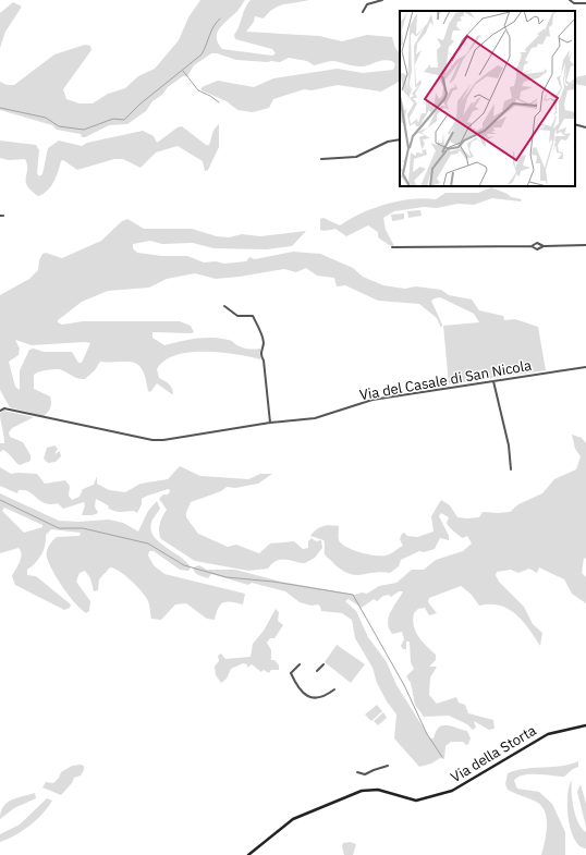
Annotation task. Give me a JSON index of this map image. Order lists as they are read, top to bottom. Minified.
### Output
{"streets":{"main road":["Via della Storta"],"street":["Via del Casale di San Nicola"]}}
